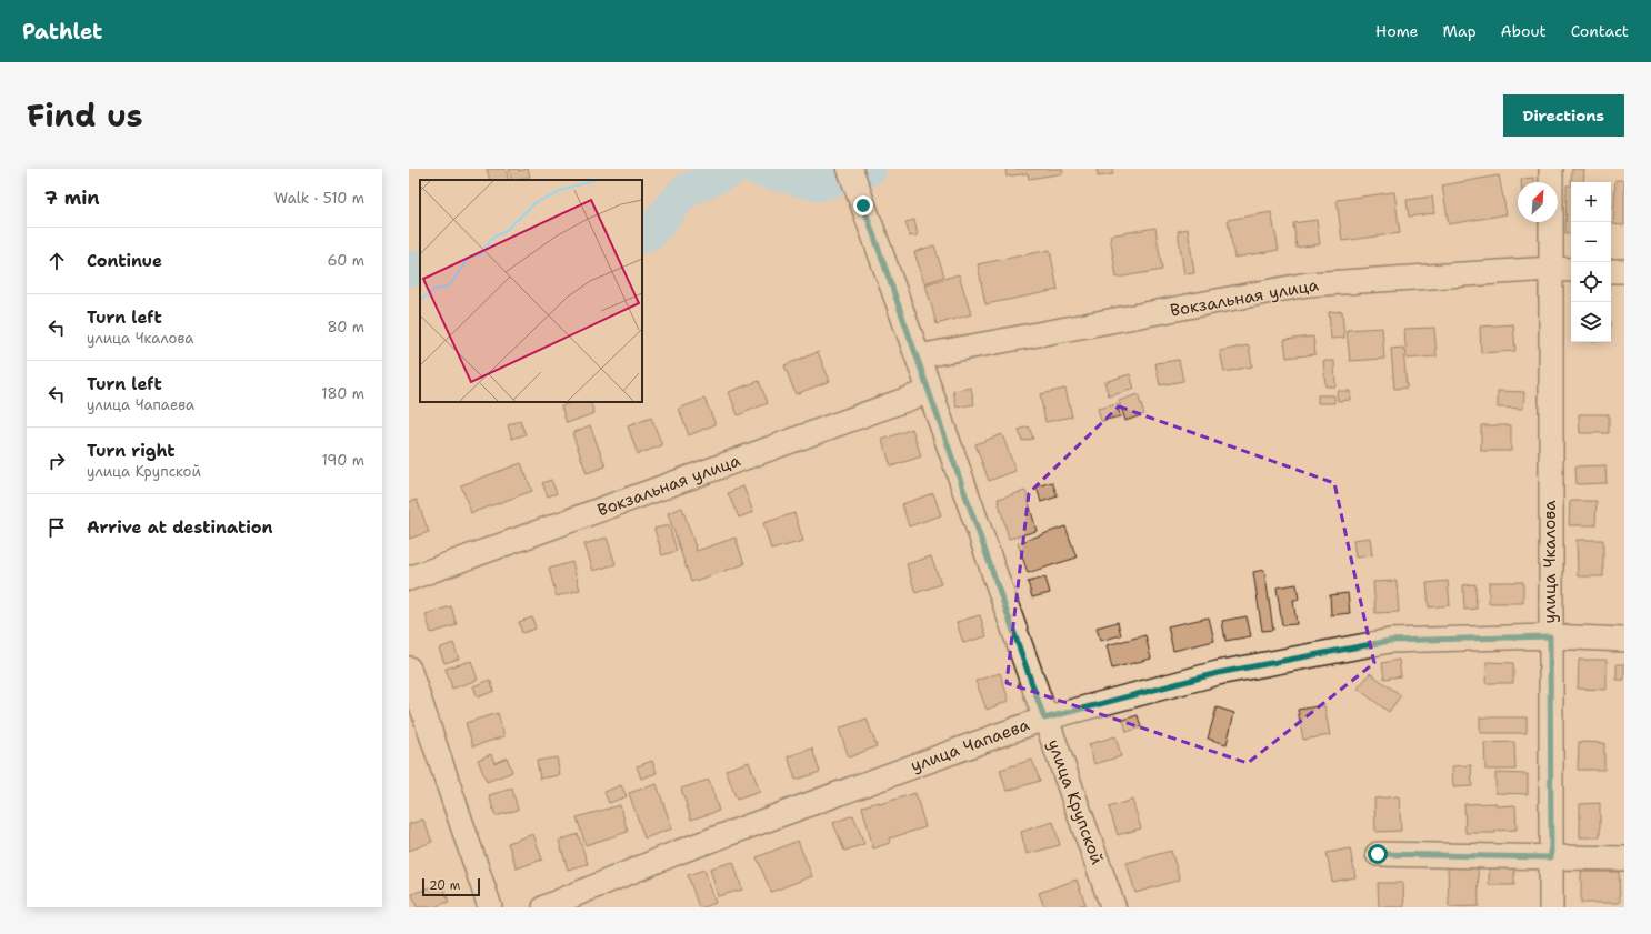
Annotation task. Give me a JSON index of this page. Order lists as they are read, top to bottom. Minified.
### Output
{"streets":{"main road":["улица Крупской"],"street":["Вокзальная улица","улица Чкалова","улица Чапаева"]},"crossings":[["Вокзальная улица","улица Чкалова"],["Вокзальная улица","улица Крупской"],["улица Чкалова","улица Чапаева"],["улица Чапаева","улица Крупской"]],"scale_bar":"20 m","north":"top right","page":{"header":"Pathlet","nav":["Home","Map","About","Contact"],"title":"Find us","buttons":"Directions","heading":["7 min","Walk · 510 m"],"map_buttons":["+","−"],"list":[["Continue","60 m"],["Turn left","улица Чкалова","80 m"],["Turn left","улица Чапаева","180 m"],["Turn right","улица Крупской","190 m"],"Arrive at destination"],"scale":"20 m"}}
